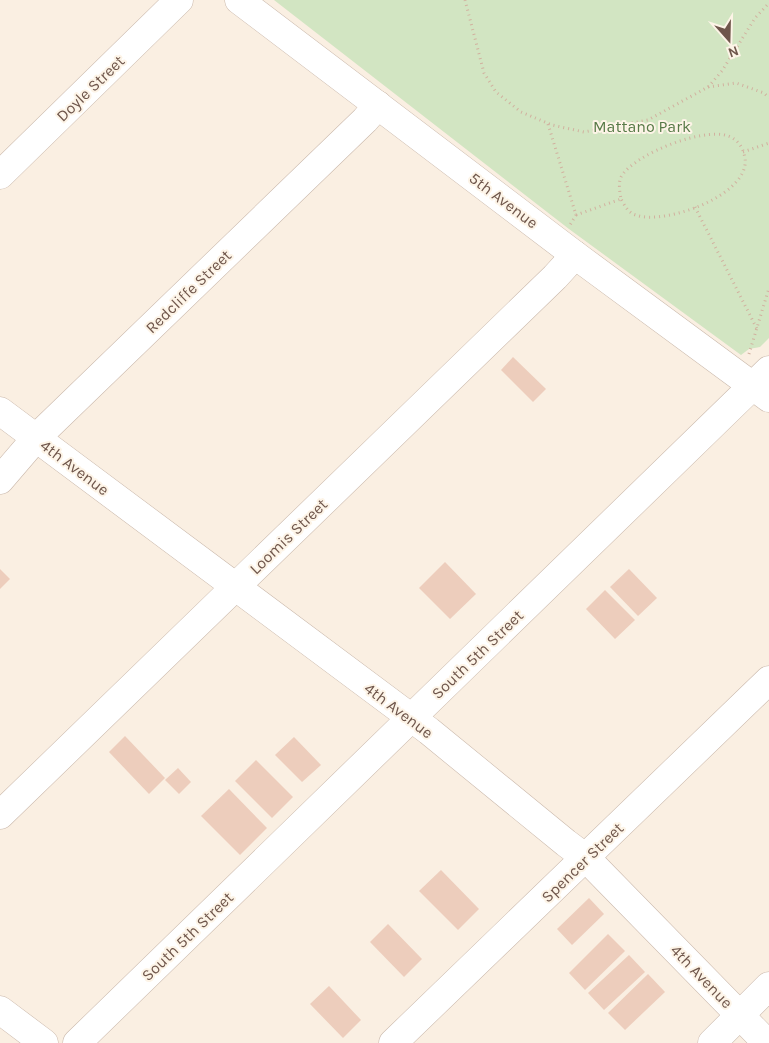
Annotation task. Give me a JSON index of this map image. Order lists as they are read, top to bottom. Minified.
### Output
{"streets":{"street":["Doyle Street","5th Avenue","Redcliffe Street","4th Avenue","Loomis Street","South 5th Street","Spencer Street"]},"crossings":[["5th Avenue","Redcliffe Street"],["5th Avenue","Loomis Street"],["5th Avenue","South 5th Street"],["Redcliffe Street","4th Avenue"],["4th Avenue","Loomis Street"],["4th Avenue","South 5th Street"],["4th Avenue","Spencer Street"]],"parks":["Mattano Park"],"north":"bottom"}
